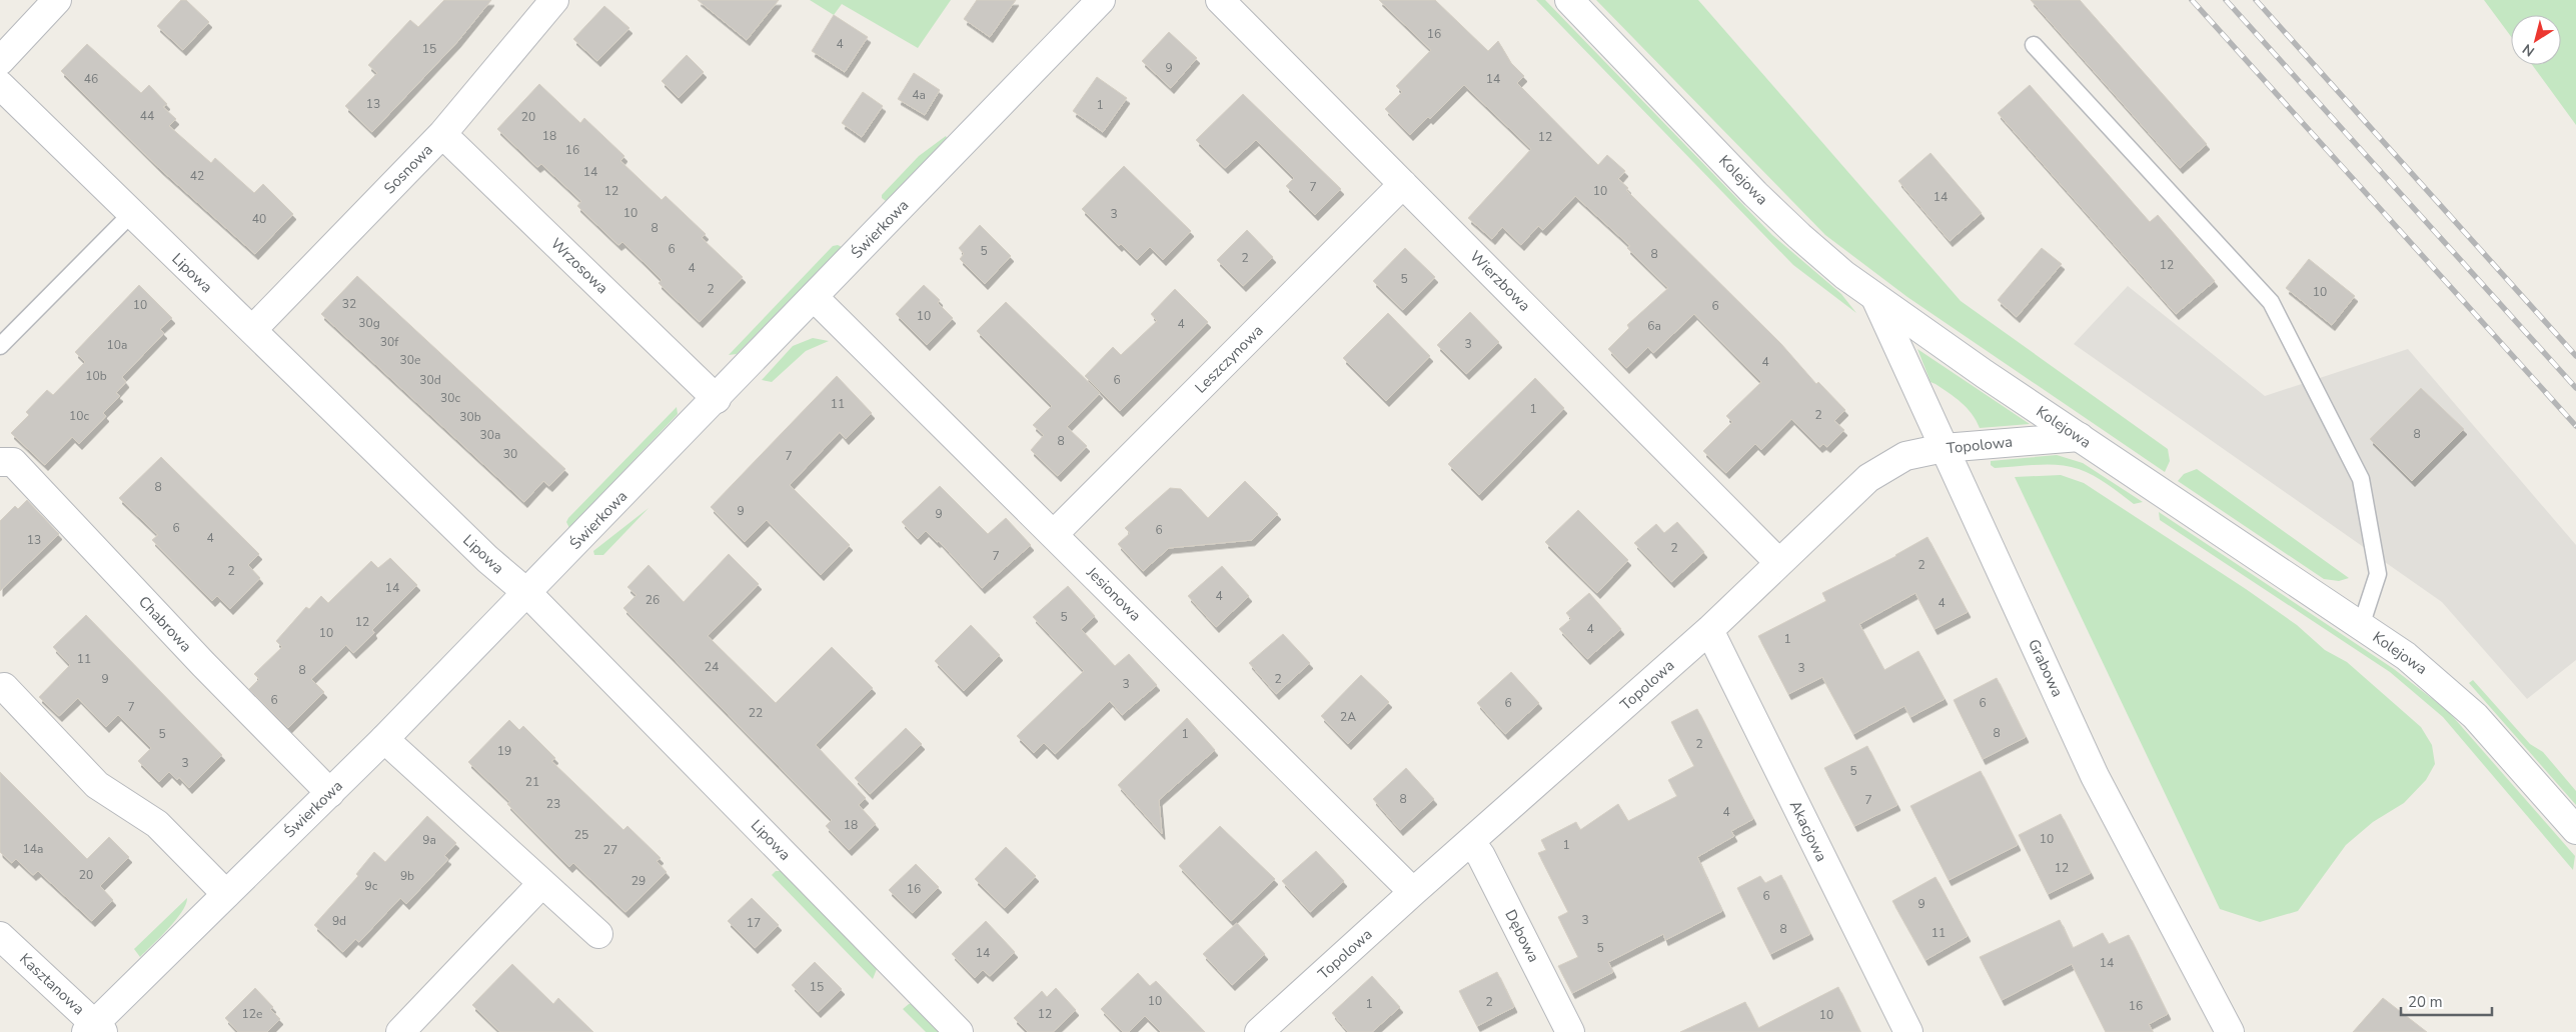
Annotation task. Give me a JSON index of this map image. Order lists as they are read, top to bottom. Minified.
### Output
{"streets":{"street":["Sosnowa","Kolejowa","Świerkowa","Wrzosowa","Lipowa","Wierzbowa","Leszczynowa","Topolowa","Jesionowa","Chabrowa","Grabowa","Akacjowa","Dębowa","Kasztanowa"]},"crossings":[["Sosnowa","Wrzosowa"],["Sosnowa","Lipowa"],["Kolejowa","Topolowa"],["Kolejowa","Grabowa"],["Świerkowa","Wrzosowa"],["Świerkowa","Lipowa"],["Świerkowa","Jesionowa"],["Świerkowa","Chabrowa"],["Świerkowa","Kasztanowa"],["Wierzbowa","Leszczynowa"],["Wierzbowa","Topolowa"],["Leszczynowa","Jesionowa"],["Topolowa","Jesionowa"],["Topolowa","Grabowa"],["Topolowa","Akacjowa"],["Topolowa","Dębowa"]],"house_numbers":["16","4","15","9","46","14","4a","13","1","44","20","18","12","16","14","42","7","12","10","14","10","3","40","8","6","5","8","2","12","4","5","2","10","32","10","6","10","30g","4","6a","30f","3","10a","30e","4","10b","30d","6","30c","11","1","2","10c","30b","8","30a","8","30","7","8","9","9","6","6","4","13","2","7","2","2","14","4","26","4","5","12","4","10","1","11","24","3","8","9","2","3","6","6","6","7","22","2A","8","5","1","2","19","3","5","21","8","7","23","4","18","25","10","9a","1","14a","27","12","20","9b","29","9c","16","6","9","3","9d","17","8","11","5","14","14","15","10","2","1","16","12e","12","10"],"scale_bar":"20 m","north":"bottom left"}
